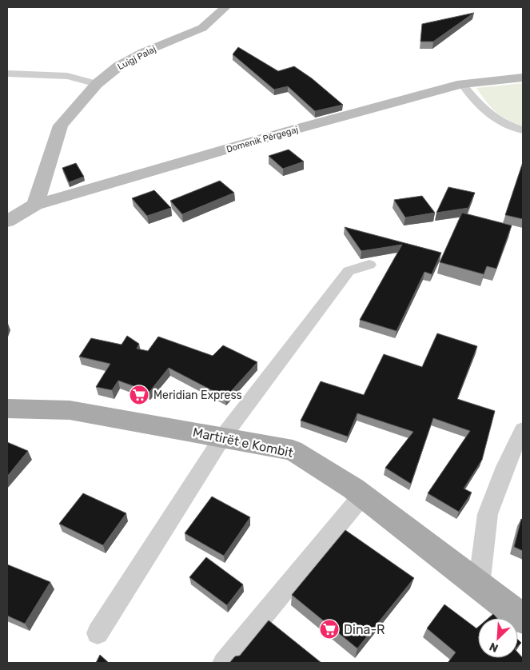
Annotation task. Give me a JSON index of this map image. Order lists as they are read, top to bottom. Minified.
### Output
{"streets":{"main road":["Luigj Palaj","Domenik Përgegaj","Martirët e Kombit"]},"crossings":[["Luigj Palaj","Domenik Përgegaj"]],"places":{"supermarket":["Meridian Express","Dina-R"]},"north":"bottom left"}
